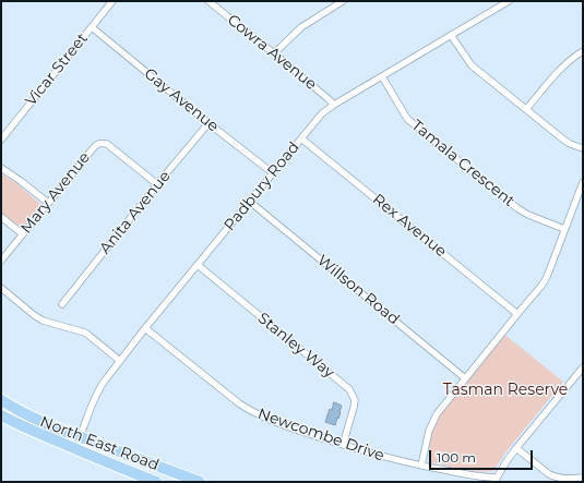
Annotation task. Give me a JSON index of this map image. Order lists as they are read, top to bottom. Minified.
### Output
{"streets":{"highway":["North East Road"],"street":["Cowra Avenue","Vicar Street","Gay Avenue","Tamala Crescent","Padbury Road","Mary Avenue","Anita Avenue","Rex Avenue","Willson Road","Stanley Way","Newcombe Drive"]},"crossings":[["Cowra Avenue","Padbury Road"],["Vicar Street","Gay Avenue"],["Gay Avenue","Padbury Road"],["Gay Avenue","Anita Avenue"],["Tamala Crescent","Padbury Road"],["Padbury Road","Rex Avenue"],["Padbury Road","Willson Road"],["Padbury Road","Stanley Way"],["Padbury Road","Newcombe Drive"],["Padbury Road","North East Road"],["Mary Avenue","Anita Avenue"],["Stanley Way","Newcombe Drive"]],"parks":["Tasman Reserve"],"scale_bar":"100 m"}
